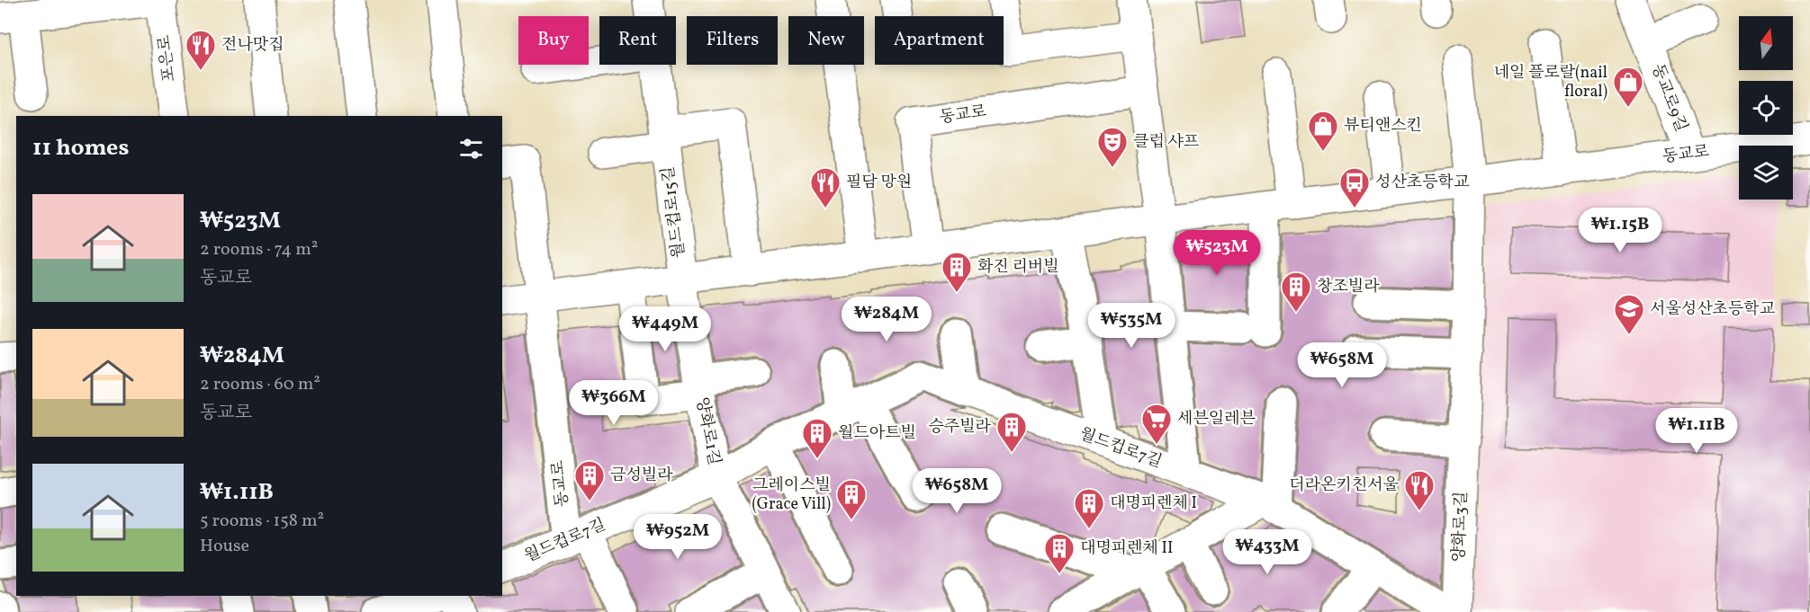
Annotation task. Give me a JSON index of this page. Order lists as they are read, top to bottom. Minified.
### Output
{"streets":{"street":["포은로","동교로9길","동교로","월드컵로15길","양화로1길","월드컵로7길","양화로3길"]},"crossings":[["동교로9길","동교로"],["동교로","월드컵로15길"],["동교로","양화로1길"],["동교로","월드컵로7길"],["동교로","양화로3길"],["월드컵로15길","양화로1길"],["양화로1길","월드컵로7길"]],"places":{"restaurant":["전나맛집","필담 망원","더라온키친서울"],"shop":["네일 플로랄(nail floral)","뷰티앤스킨"],"theatre":["클럽 샤프"],"bus stop":["성산초등학교"],"building":["화진 리버빌","창조빌라","승주빌라","월드아트빌","금성빌라","그레이스빌 (Grace Vill)","대명피렌체 I","대명피렌체 II"],"school or university":["서울성산초등학교"],"supermarket":["세븐일레븐"]},"north":"top","page":{"chip":["Buy","Rent","Filters","New","Apartment"],"heading":"11 homes","list":[{"name":"₩523M","note":"2 rooms · 74 m² · 동교로"},{"name":"₩284M","note":"2 rooms · 60 m² · 동교로"},{"name":"₩1.11B","note":"5 rooms · 158 m² · House"}],"price":["₩1.15B","₩523M","₩284M","₩535M","₩449M","₩658M","₩366M","₩1.11B","₩658M","₩952M","₩433M"]}}
